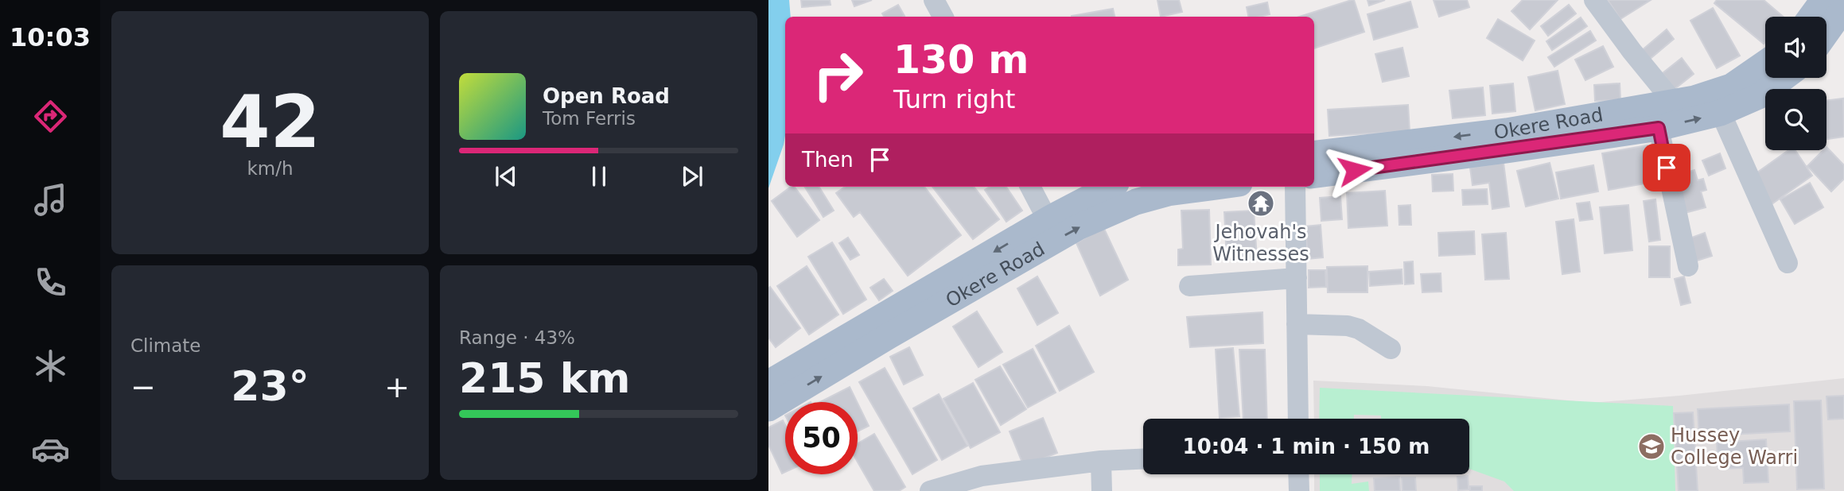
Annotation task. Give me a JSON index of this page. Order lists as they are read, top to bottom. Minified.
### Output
{"streets":{"main road":["Okere Road"]},"places":{"temple":["Jehovah's Witnesses"],"school or university":["Hussey College Warri"]},"page":{"tabs":"10:03","tile":[["42","km/h"],"Climate",["Range · 43%","215 km"]],"turn":["130 m","Turn right"],"song":["Open Road","Tom Ferris"],"then":"Then","heat":["−","23°","+"],"limit":"50","trip":"10:04 · 1 min · 150 m"}}
